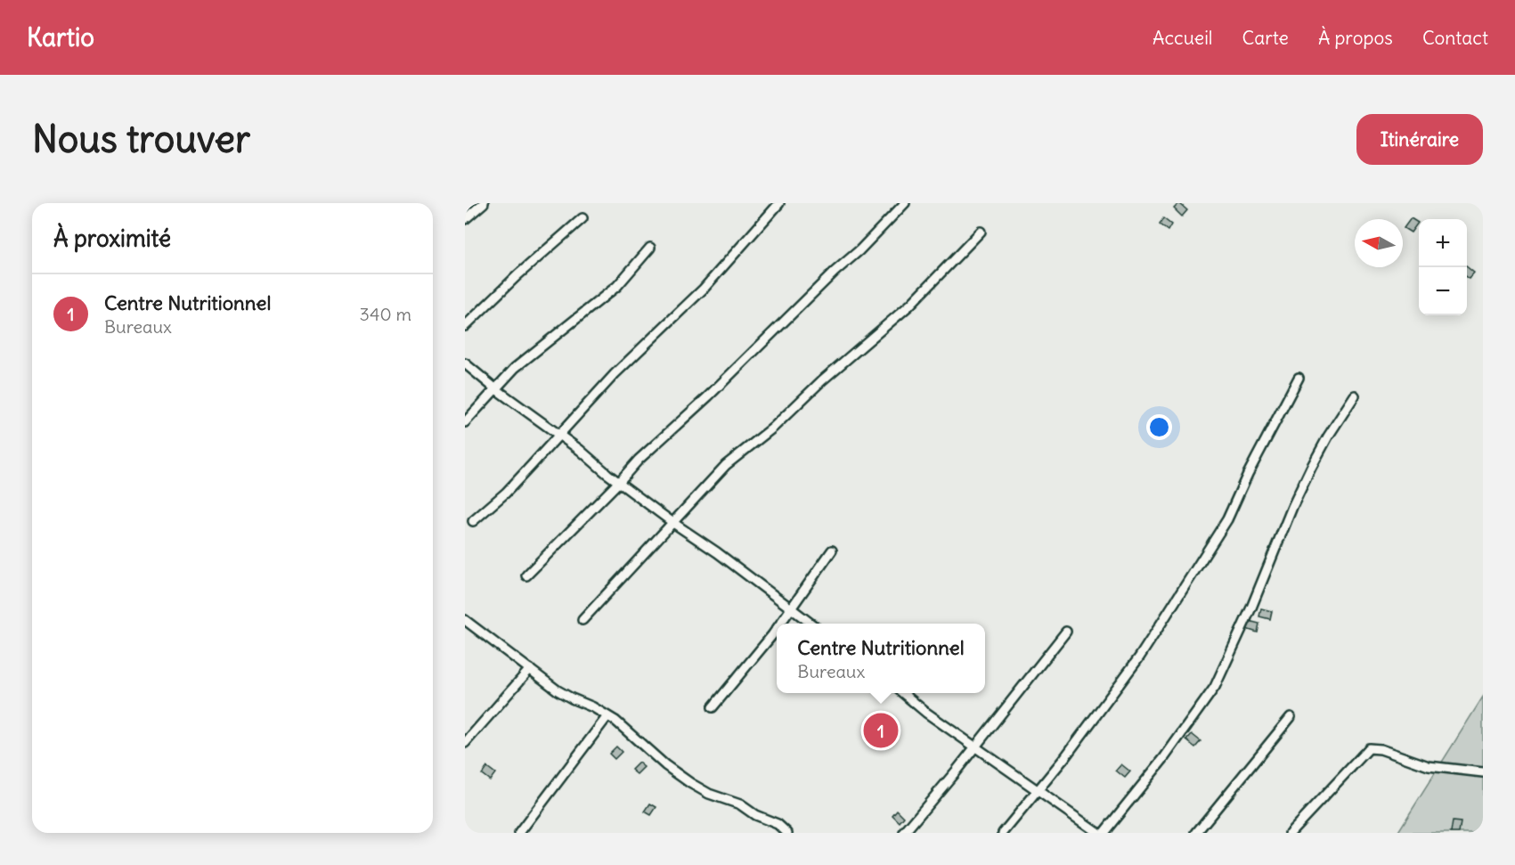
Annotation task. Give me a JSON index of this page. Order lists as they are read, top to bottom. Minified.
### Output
{"north":"left","page":{"header":"Kartio","nav":["Accueil","Carte","À propos","Contact"],"buttons":"Itinéraire","title":"Nous trouver","heading":"À proximité","map_buttons":["+","−"],"list":[{"mark":"1","name":"Centre Nutritionnel","note":"Bureaux","value":"340 m"}],"popup":["Centre Nutritionnel","Bureaux"],"pins":"1"}}
